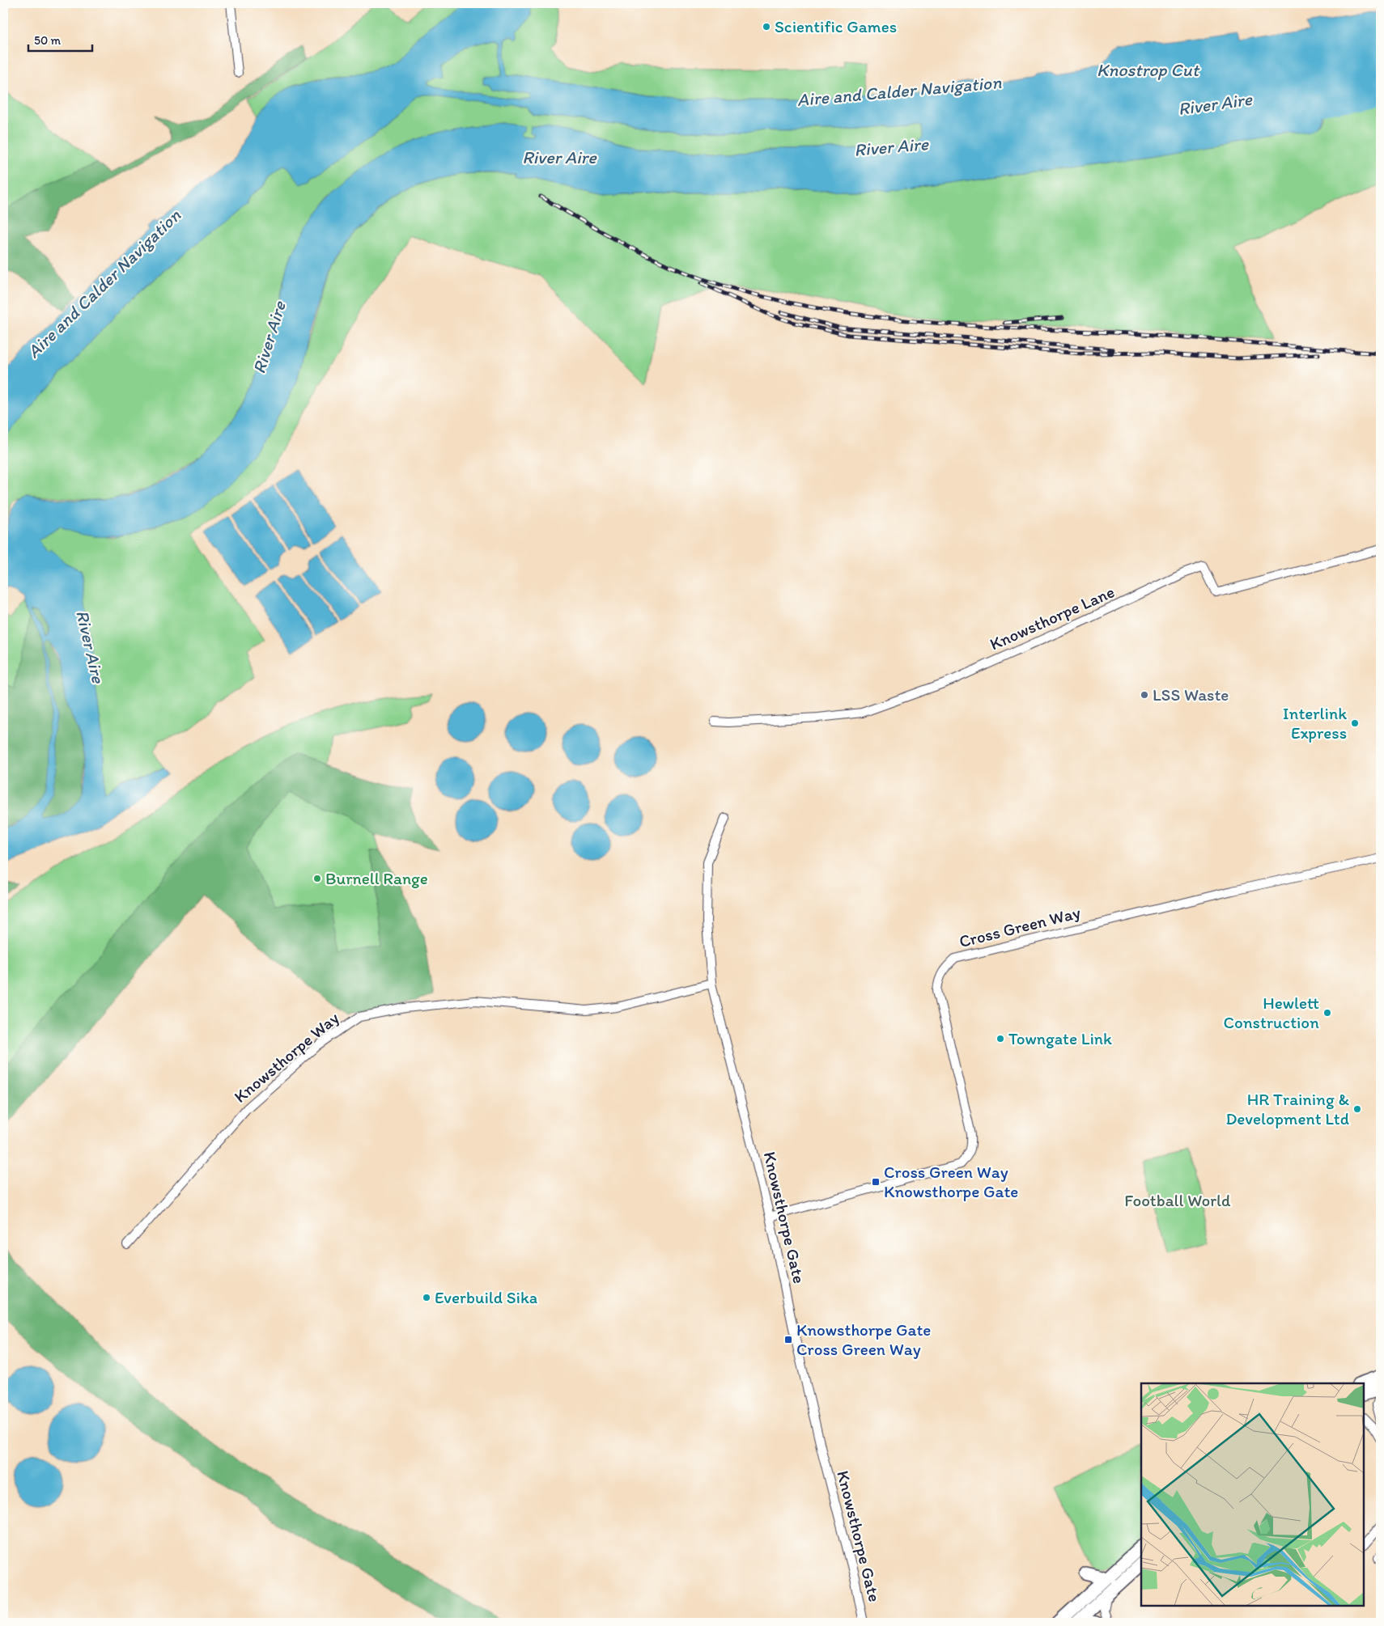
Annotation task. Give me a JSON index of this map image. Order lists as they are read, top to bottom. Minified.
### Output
{"streets":{"street":["Knowsthorpe Lane","Cross Green Way","Knowsthorpe Way","Knowsthorpe Gate"]},"crossings":[["Cross Green Way","Knowsthorpe Gate"],["Knowsthorpe Way","Knowsthorpe Gate"]],"water":["Knostrop Cut","Aire and Calder Navigation","River Aire"],"parks":["Football World"],"places":{"other":["Scientific Games","LSS Waste","Interlink Express","Burnell Range","Hewlett Construction","Towngate Link","HR Training & Development Ltd","Everbuild Sika"],"transit":["Cross Green Way Knowsthorpe Gate","Knowsthorpe Gate Cross Green Way"]},"scale_bar":"50 m"}
